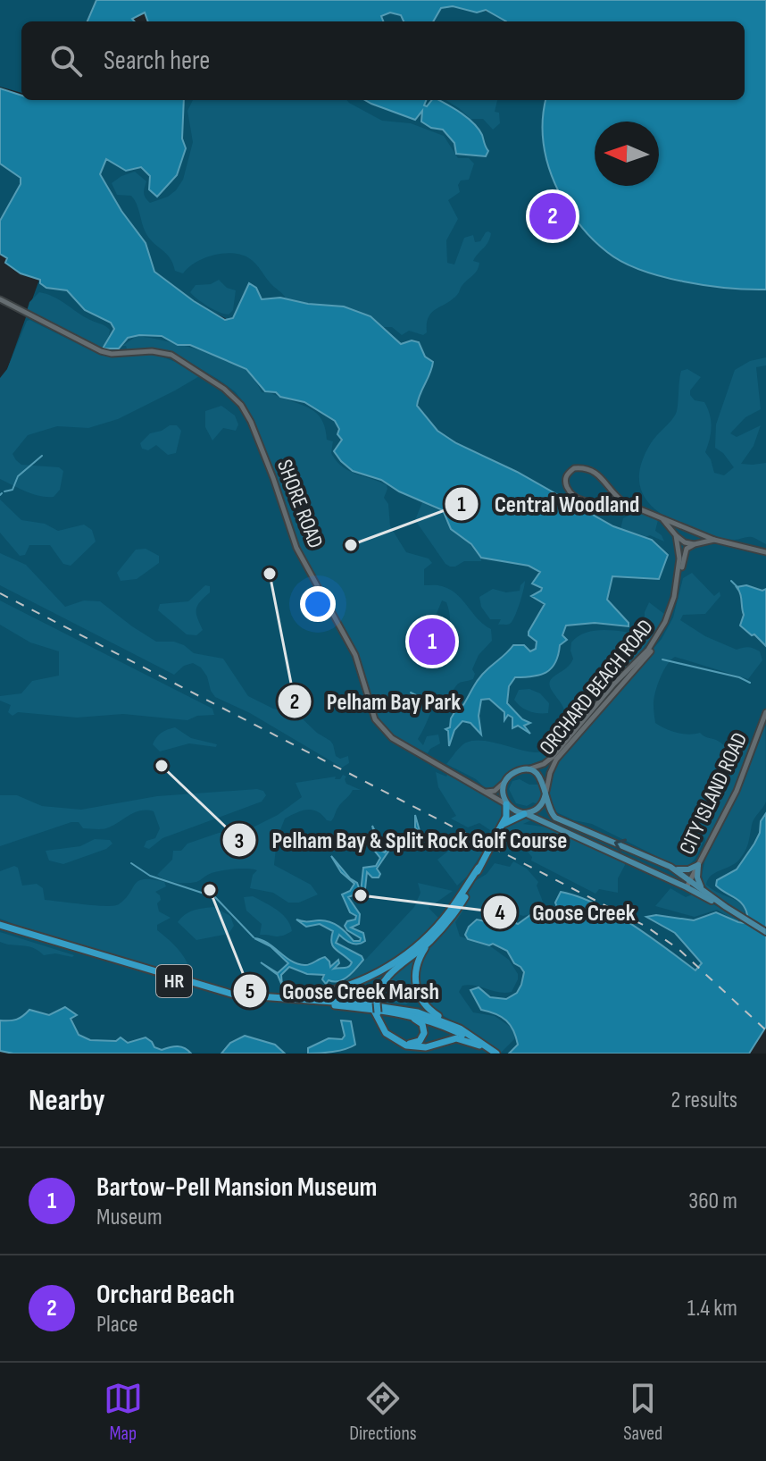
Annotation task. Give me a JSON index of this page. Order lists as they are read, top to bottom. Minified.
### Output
{"streets":{"highway":["HR"],"main road":["SHORE ROAD","ORCHARD BEACH ROAD","CITY ISLAND ROAD"]},"crossings":[["SHORE ROAD","ORCHARD BEACH ROAD"]],"places":["Central Woodland","Pelham Bay Park","Pelham Bay & Split Rock Golf Course","Goose Creek Marsh","Goose Creek"],"north":"left","page":{"search":"Search here","pins":["2","1"],"heading":["Nearby","2 results"],"list":[{"mark":"1","name":"Bartow-Pell Mansion Museum","note":"Museum","value":"360 m"},{"mark":"2","name":"Orchard Beach","note":"Place","value":"1.4 km"}],"nav":["Map","Directions","Saved"]}}
